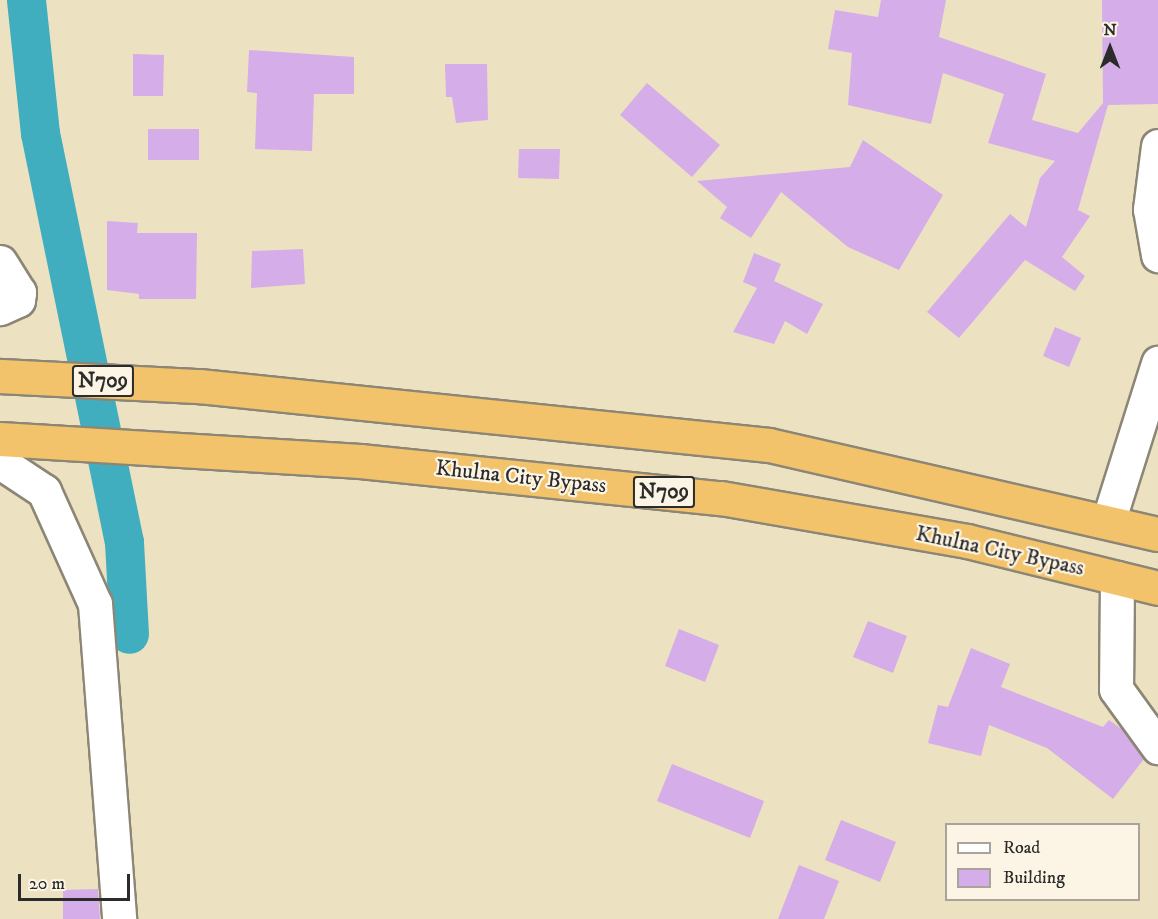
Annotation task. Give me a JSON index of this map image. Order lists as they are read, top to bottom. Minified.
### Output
{"streets":{"highway":["N709","Khulna City Bypass"]},"legend":["Road","Building"],"scale_bar":"20 m","north":"top"}
